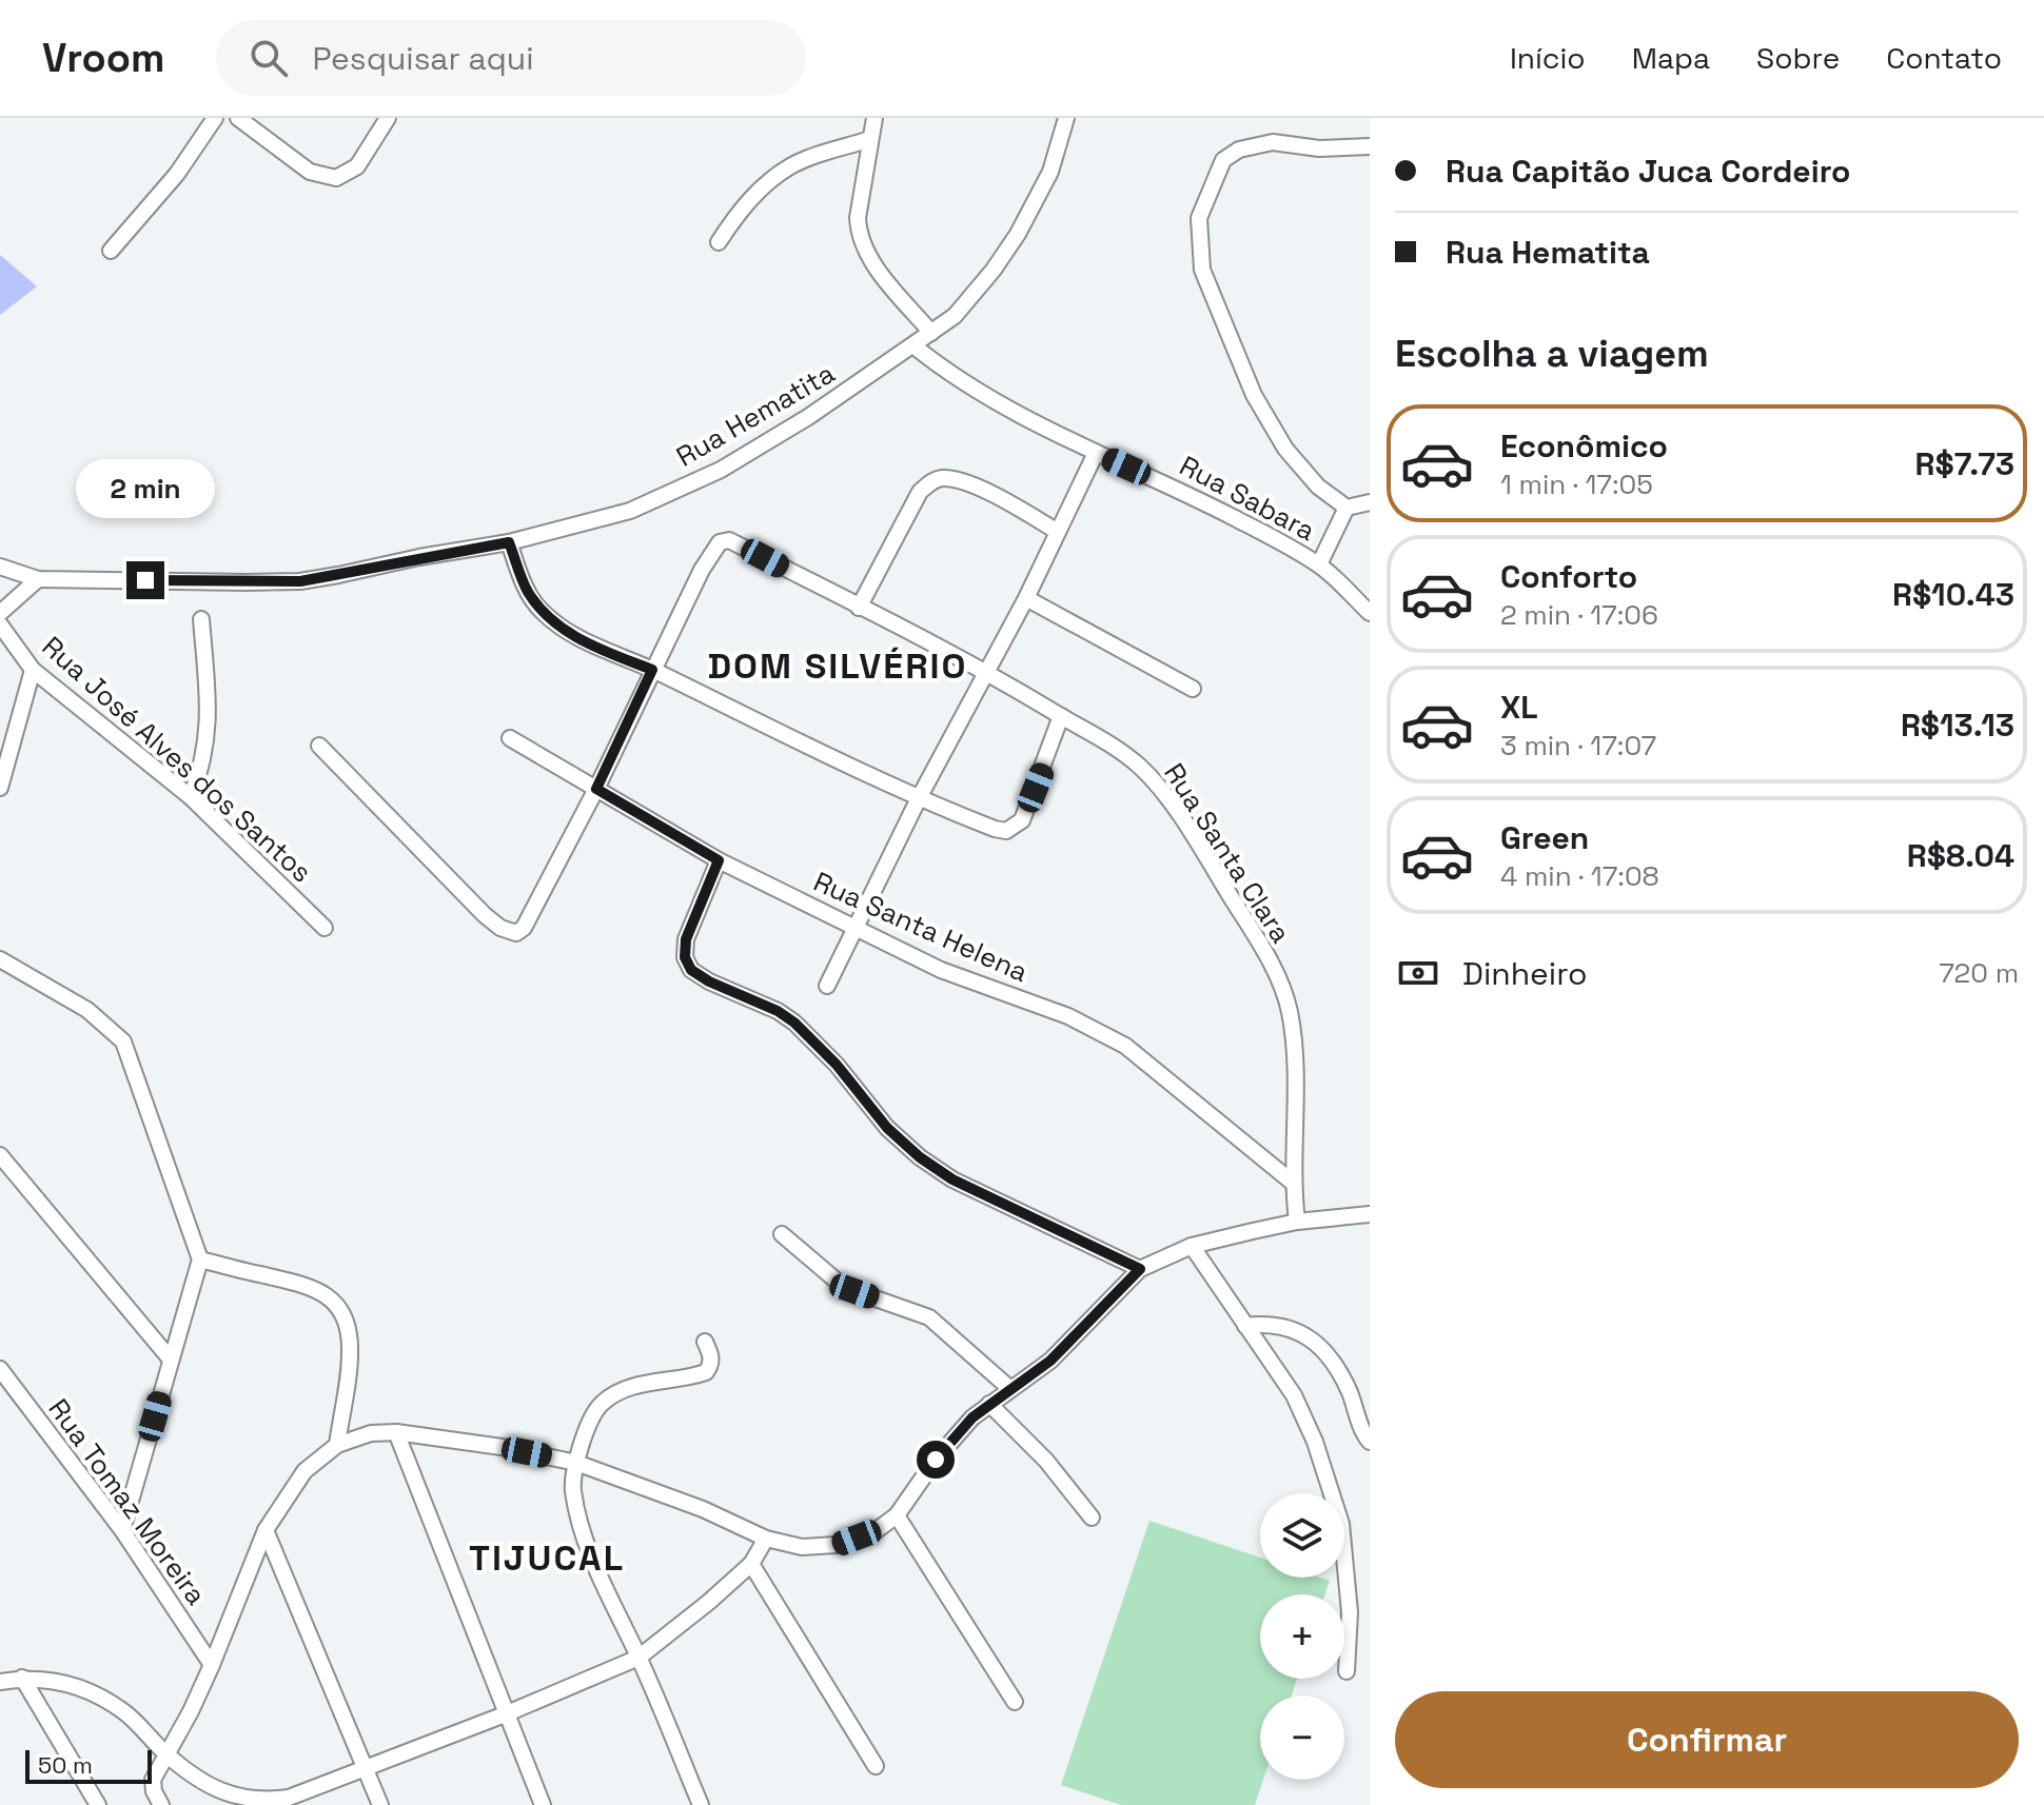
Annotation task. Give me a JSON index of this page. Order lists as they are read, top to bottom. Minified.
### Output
{"streets":{"street":["Rua Hematita","Rua Sabara","Rua José Alves dos Santos","Rua Santa Clara","Rua Santa Helena","Rua Tomaz Moreira"]},"crossings":[["Rua Hematita","Rua Sabara"],["Rua Santa Clara","Rua Santa Helena"]],"districts":["DOM SILVÉRIO","TIJUCAL"],"scale_bar":"50 m","page":{"header":"Vroom","search":"Pesquisar aqui","nav":["Início","Mapa","Sobre","Contato"],"banner":["Rua Capitão Juca Cordeiro","Rua Hematita"],"heading":"Escolha a viagem","list":[{"name":"Econômico","note":"1 min · 17:05","value":"R$7.73"},{"name":"Conforto","note":"2 min · 17:06","value":"R$10.43"},{"name":"XL","note":"3 min · 17:07","value":"R$13.13"},{"name":"Green","note":"4 min · 17:08","value":"R$8.04"}],"bubble":"2 min","pay":["Dinheiro","720 m"],"map_buttons":["+","−"],"buttons":"Confirmar","scale":"50 m"}}
